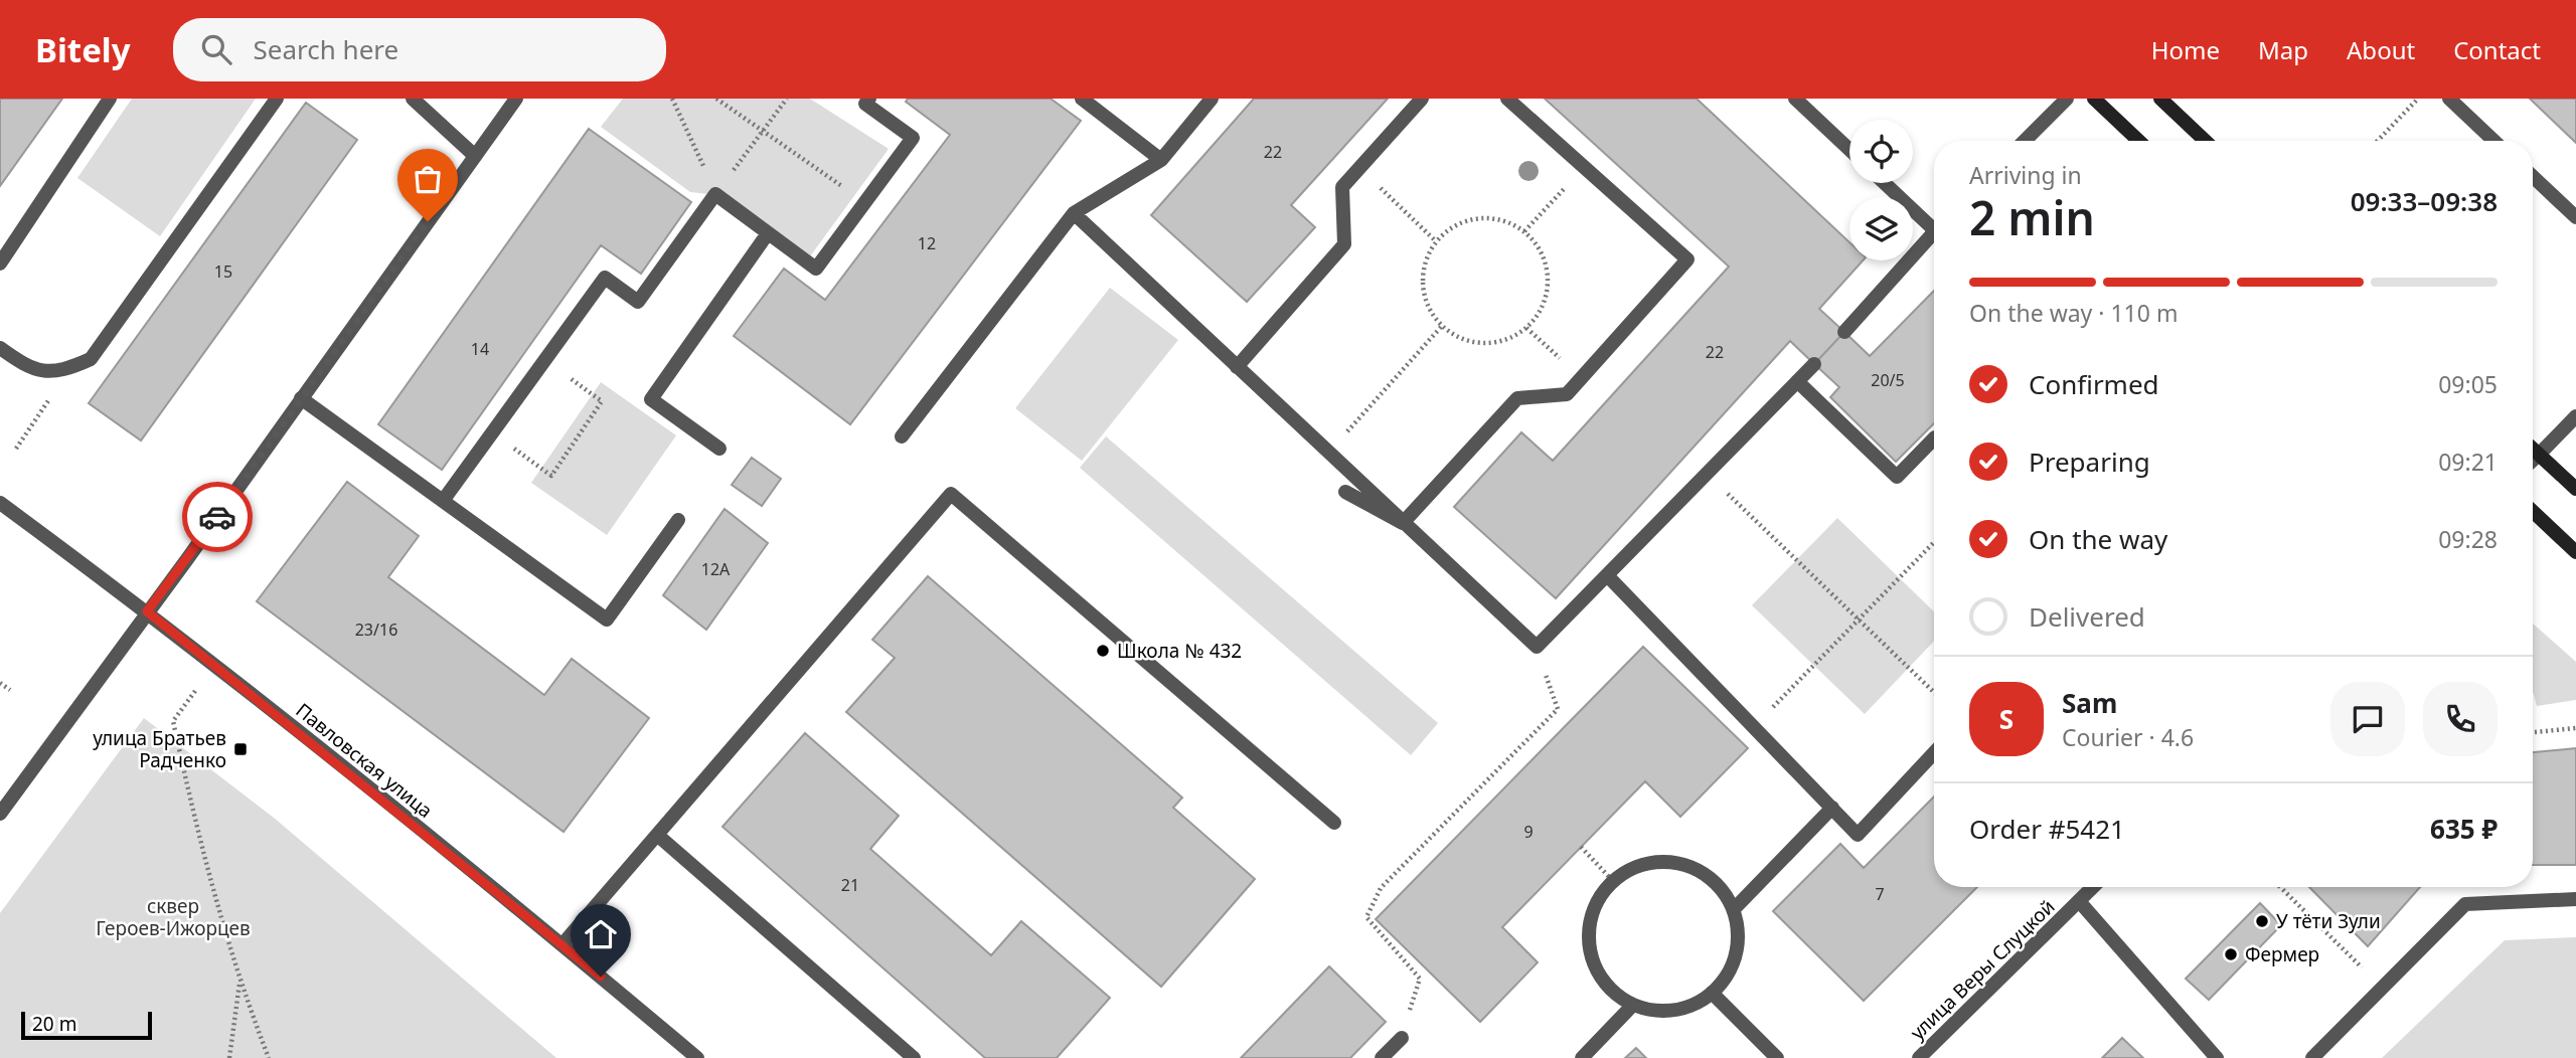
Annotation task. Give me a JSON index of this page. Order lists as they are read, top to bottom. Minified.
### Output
{"streets":{"street":["Павловская улица","улица Веры Слуцкой"]},"parks":["сквер Героев-Ижорцев"],"places":{"other":["Школа № 432","У тёти Зули","Фермер"],"transit":["улица Братьев Радченко"]},"house_numbers":["22","12","15","14","22","20/5","12А","23/16","9","21","7"],"scale_bar":"20 m","page":{"header":"Bitely","search":"Search here","nav":["Home","Map","About","Contact"],"heading":["2 min","Arriving in","09:33–09:38"],"panel":["Sam","Courier · 4.6","Order #5421","635 ₽"],"bar":"On the way · 110 m","list":[["Confirmed","09:05"],["Preparing","09:21"],["On the way","09:28"],"Delivered"],"round":"S","scale":"20 m"}}
